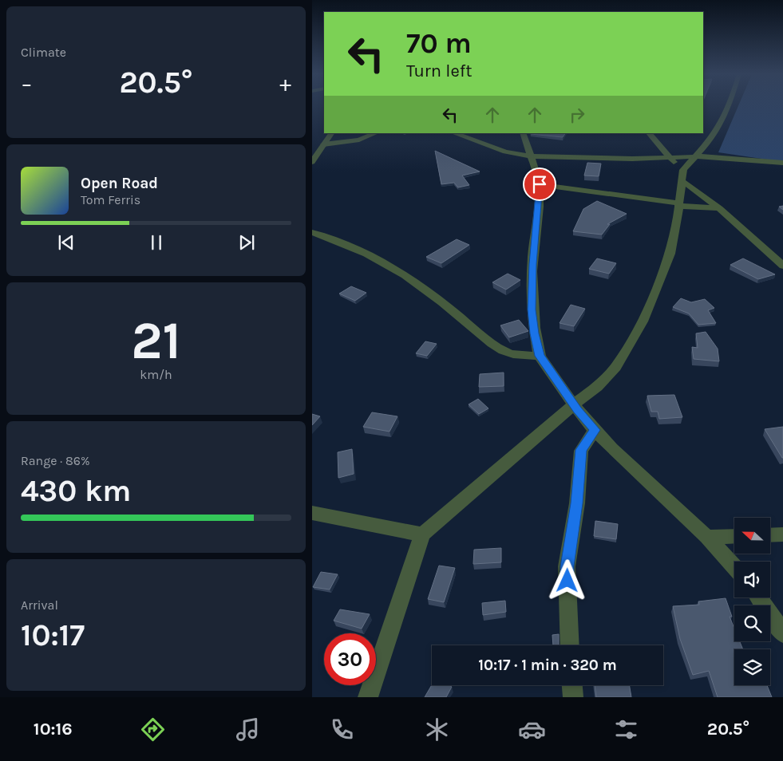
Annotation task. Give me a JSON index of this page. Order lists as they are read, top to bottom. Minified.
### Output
{"north":"left","page":{"tile":["Climate",["21","km/h"],["Range · 86%","430 km"],["Arrival","10:17"]],"turn":["70 m","Turn left"],"heat":["−","20.5°","+"],"song":["Open Road","Tom Ferris"],"limit":"30","trip":"10:17 · 1 min · 320 m","tabs":["10:16","20.5°"]}}
